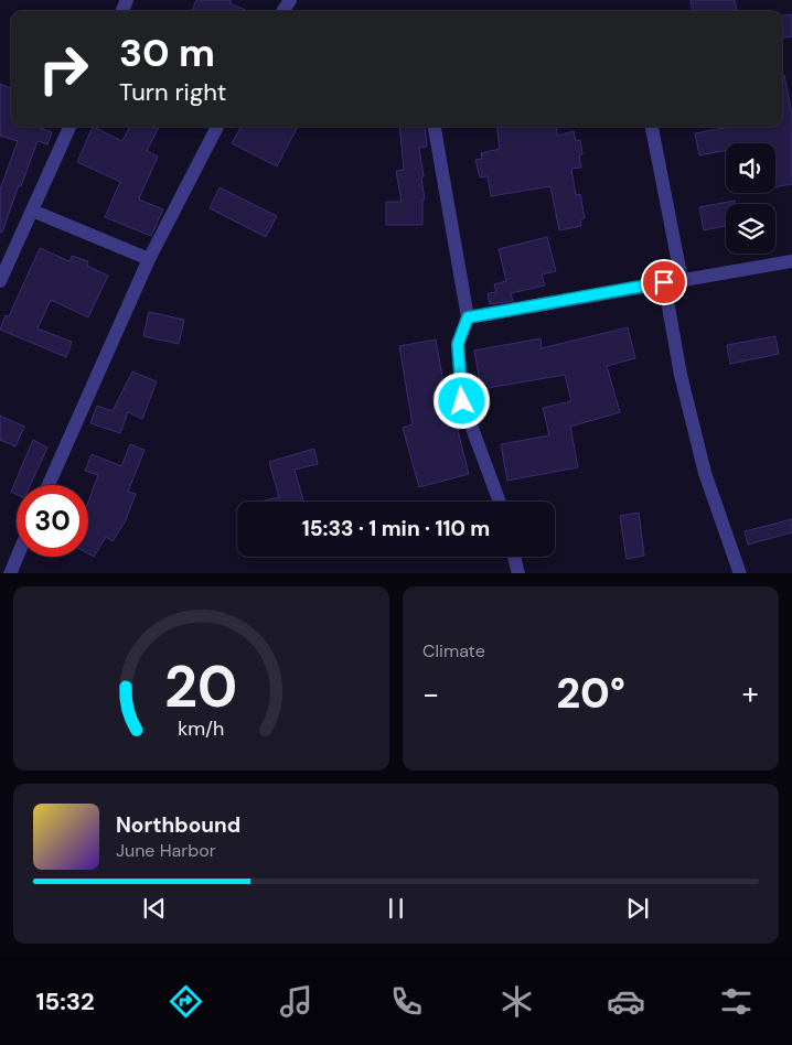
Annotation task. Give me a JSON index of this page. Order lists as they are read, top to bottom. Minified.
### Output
{"page":{"turn":["30 m","Turn right"],"limit":"30","trip":"15:33 · 1 min · 110 m","tile":"Climate","heat":["−","20°","+"],"song":["Northbound","June Harbor"],"tabs":"15:32","gauge":["20","km/h"]}}
